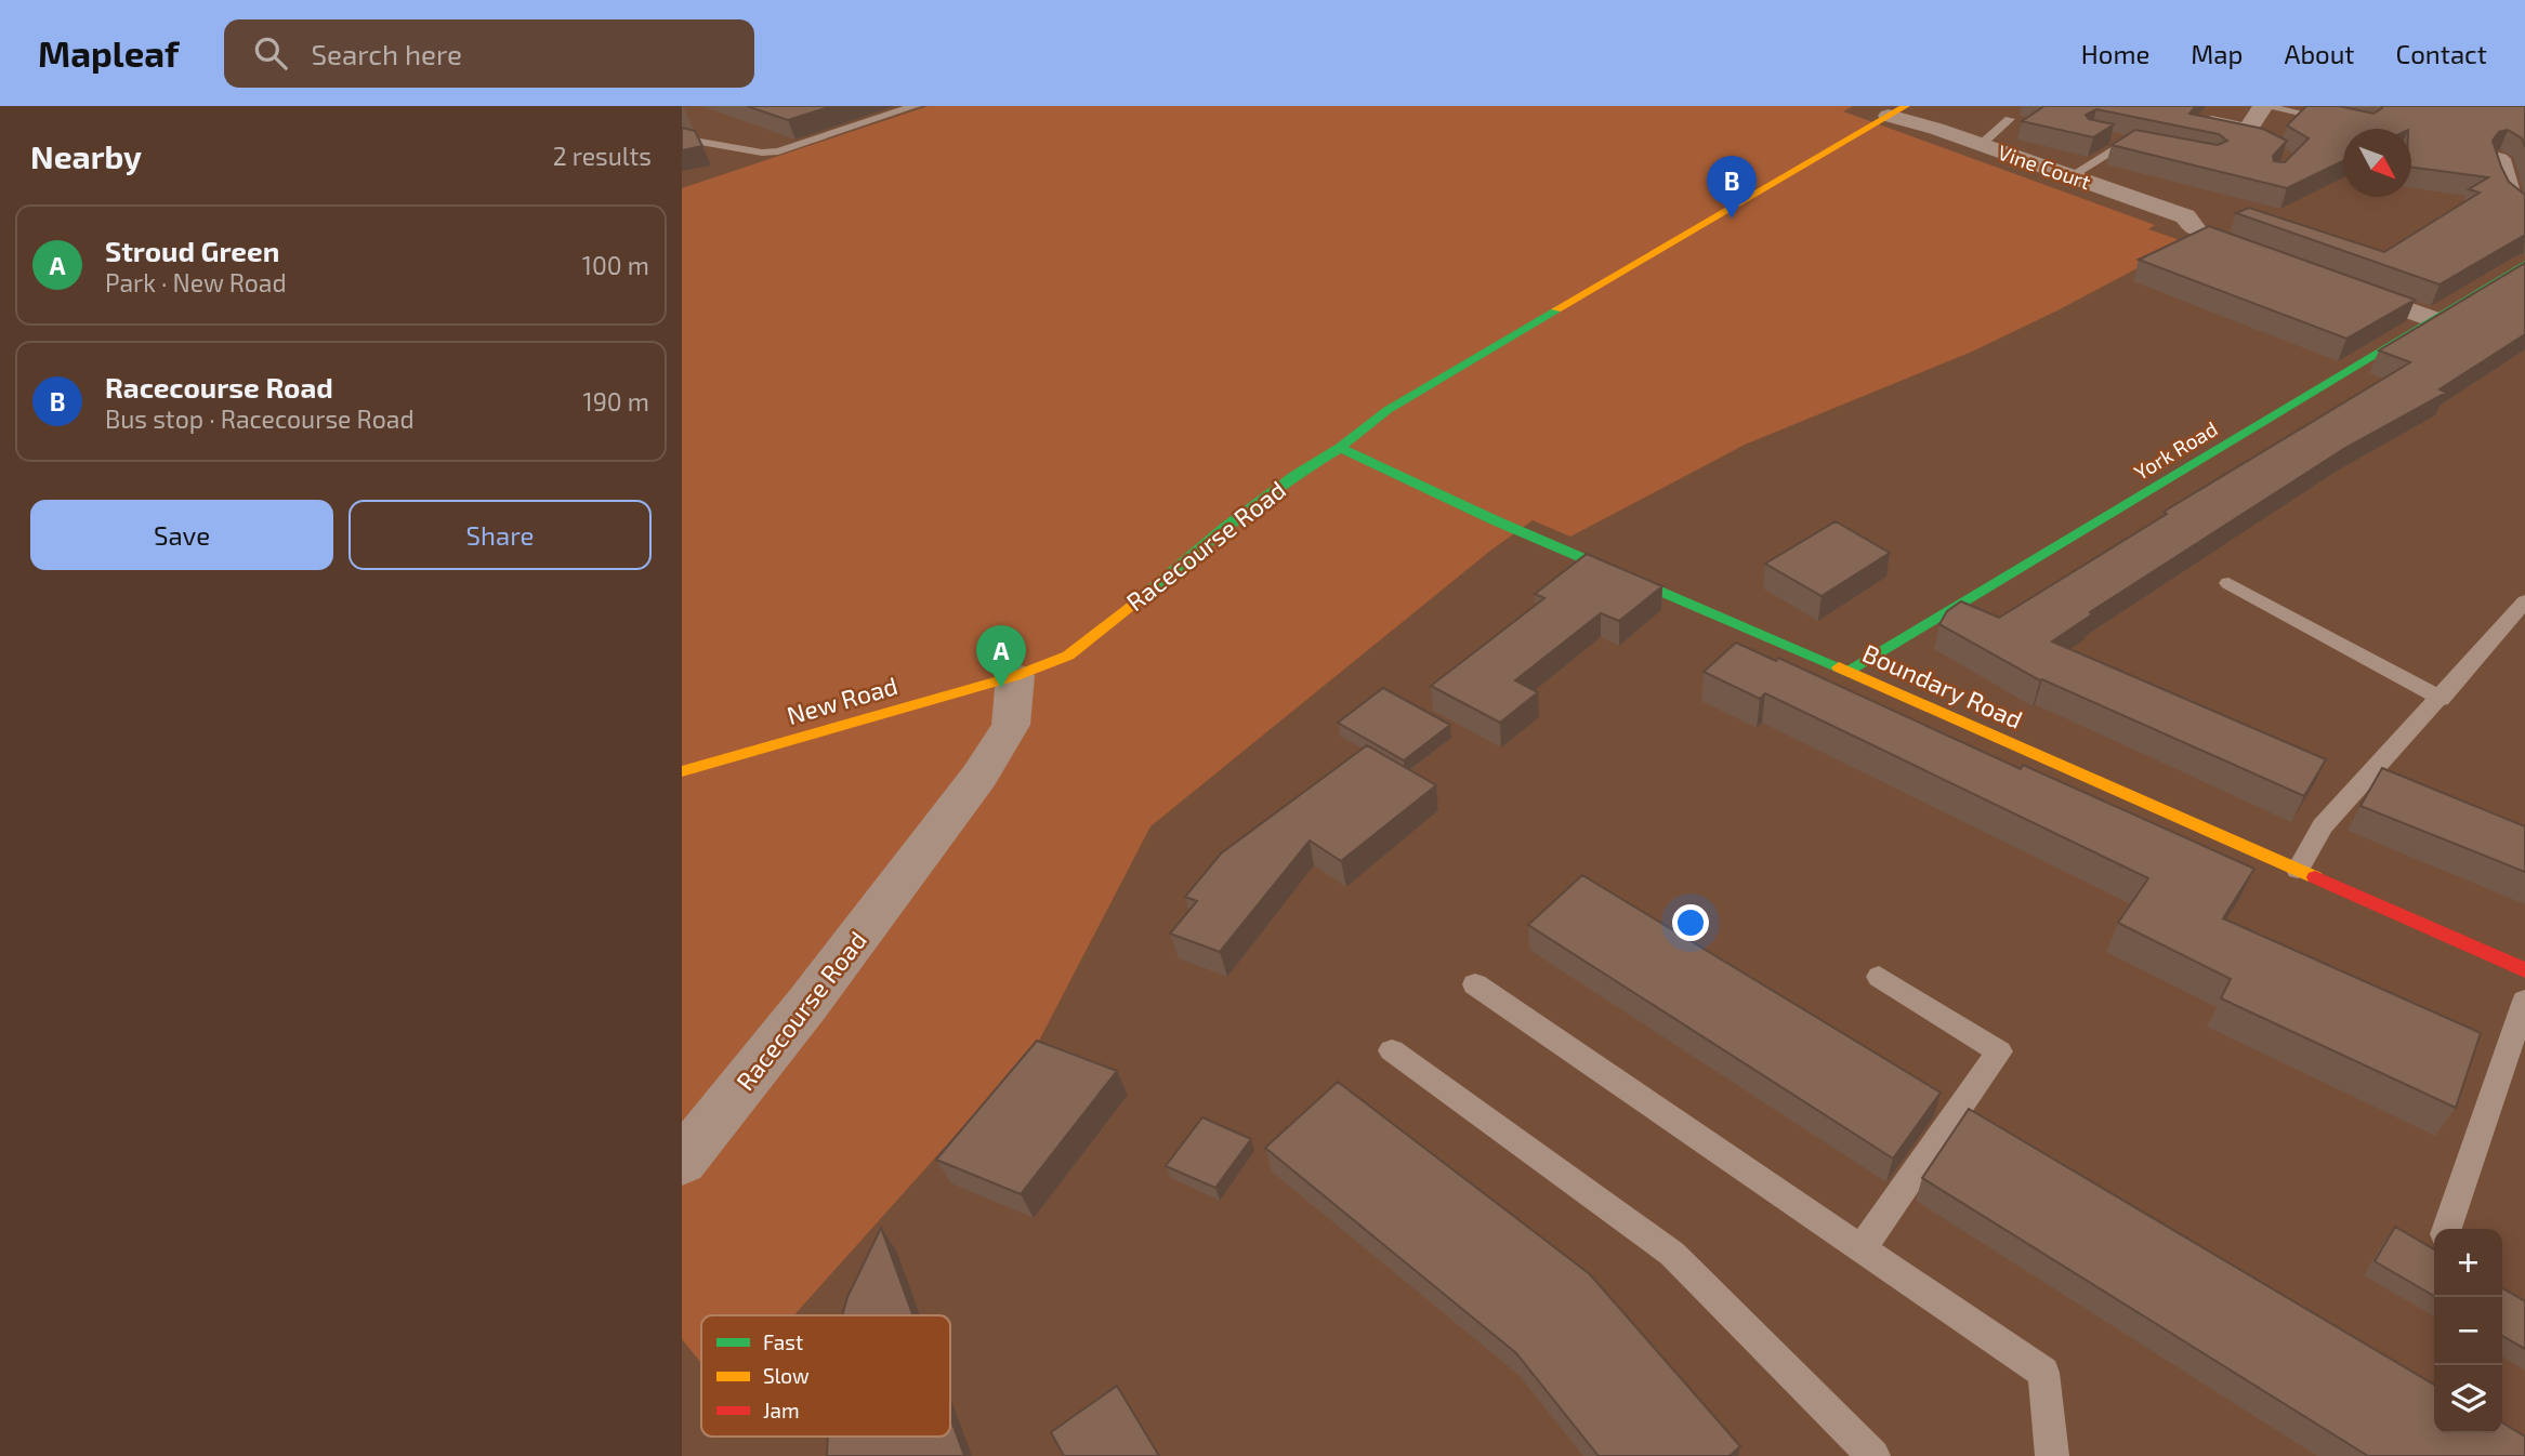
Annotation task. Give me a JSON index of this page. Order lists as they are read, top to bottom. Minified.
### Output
{"streets":{"street":["Vine Court","York Road","Racecourse Road","Boundary Road","New Road"]},"crossings":[["Vine Court","Racecourse Road"],["York Road","Boundary Road"],["Racecourse Road","Boundary Road"],["Racecourse Road","New Road"]],"legend":["Fast","Slow","Jam"],"north":"bottom right","page":{"header":"Mapleaf","search":"Search here","nav":["Home","Map","About","Contact"],"heading":["Nearby","2 results"],"pins":["B","A"],"list":[{"mark":"A","name":"Stroud Green","note":"Park · New Road","value":"100 m"},{"mark":"B","name":"Racecourse Road","note":"Bus stop · Racecourse Road","value":"190 m"}],"buttons":["Save","Share"],"map_buttons":["+","−"]}}
